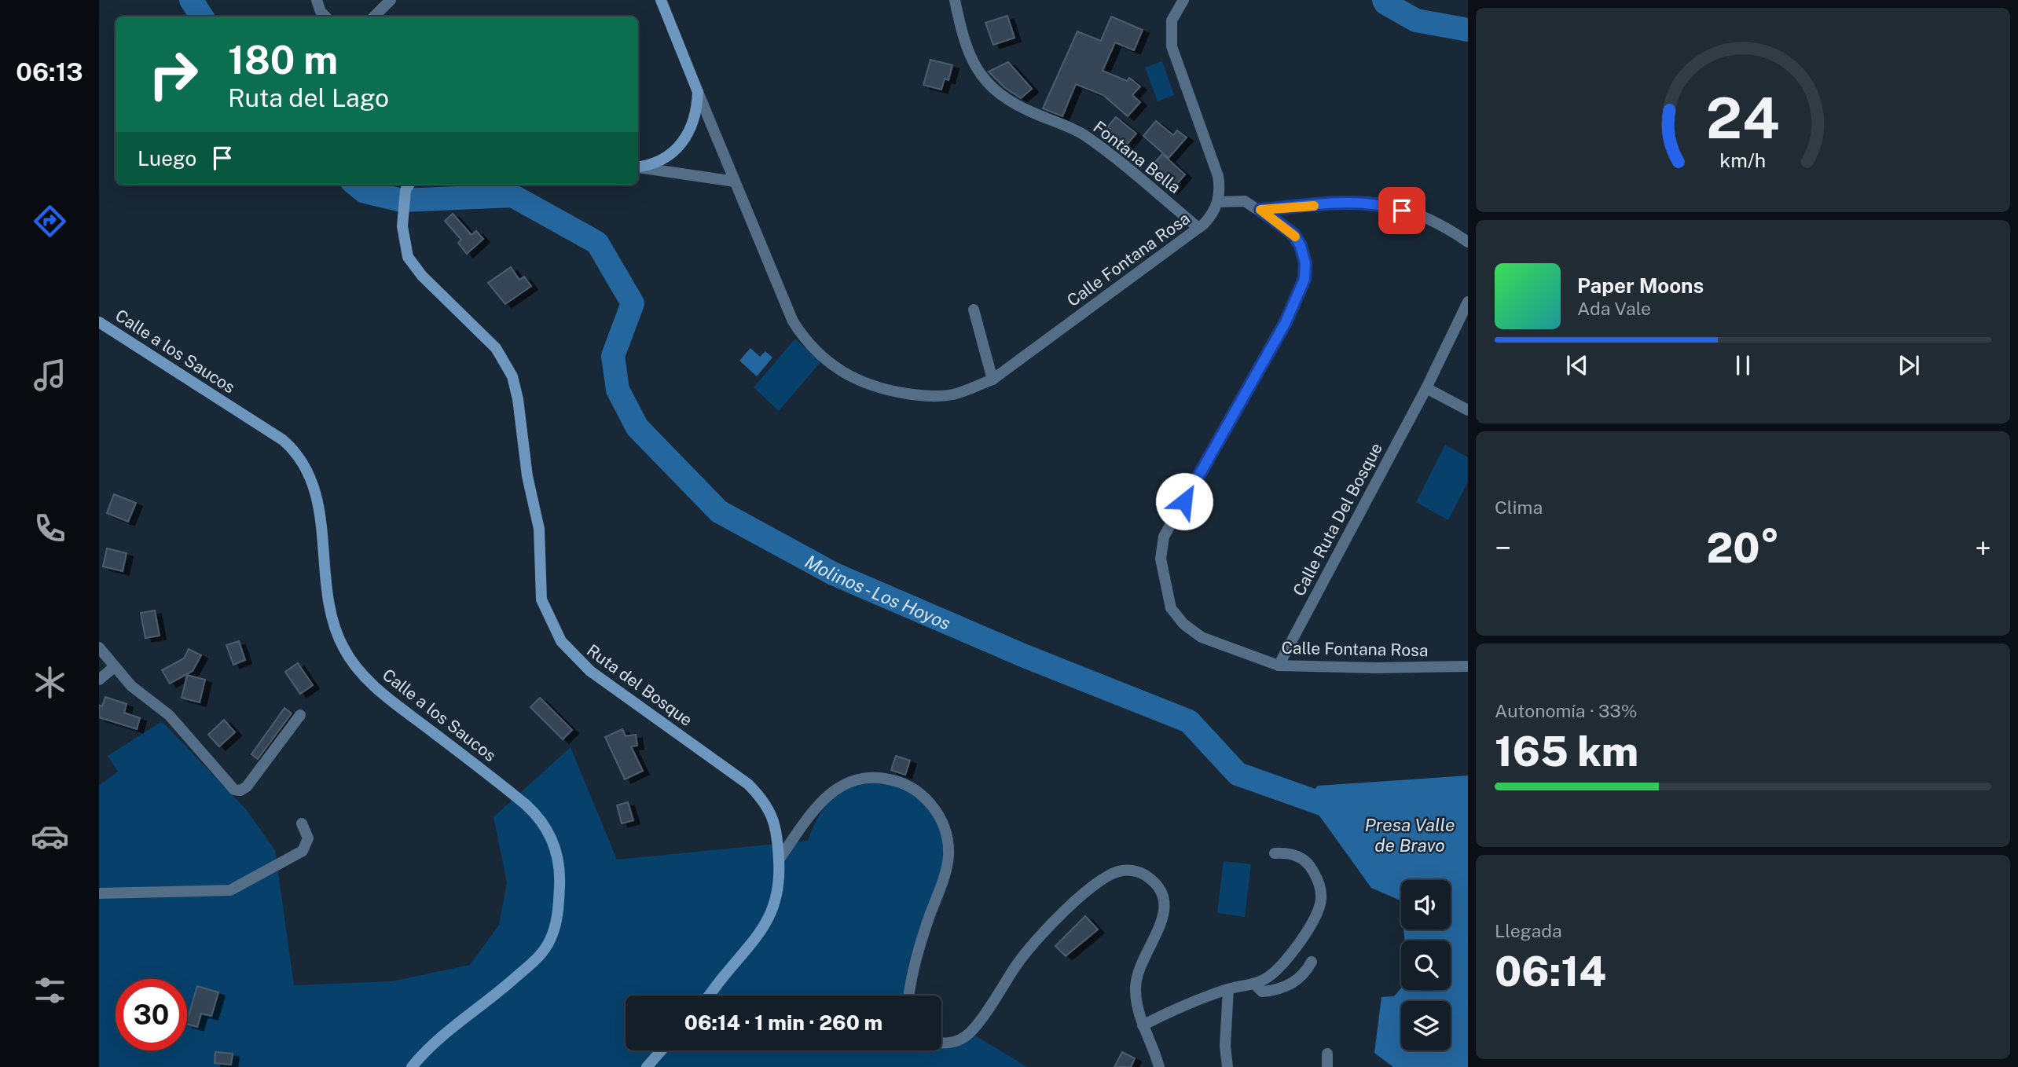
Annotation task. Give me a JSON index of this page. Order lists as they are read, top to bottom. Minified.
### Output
{"streets":{"street":["Fontana Bella","Calle Fontana Rosa","Calle a los Saucos","Calle Ruta Del Bosque","Ruta del Bosque"]},"crossings":[["Fontana Bella","Calle Fontana Rosa"],["Calle Fontana Rosa","Calle Ruta Del Bosque"]],"water":["Molinos - Los Hoyos","Presa Valle de Bravo"],"page":{"tabs":"06:13","turn":["180 m","Ruta del Lago"],"then":"Luego","song":["Paper Moons","Ada Vale"],"tile":["Clima",["Autonomía · 33%","165 km"],["Llegada","06:14"]],"heat":["−","20°","+"],"limit":"30","trip":"06:14 · 1 min · 260 m","gauge":["24","km/h"]}}
